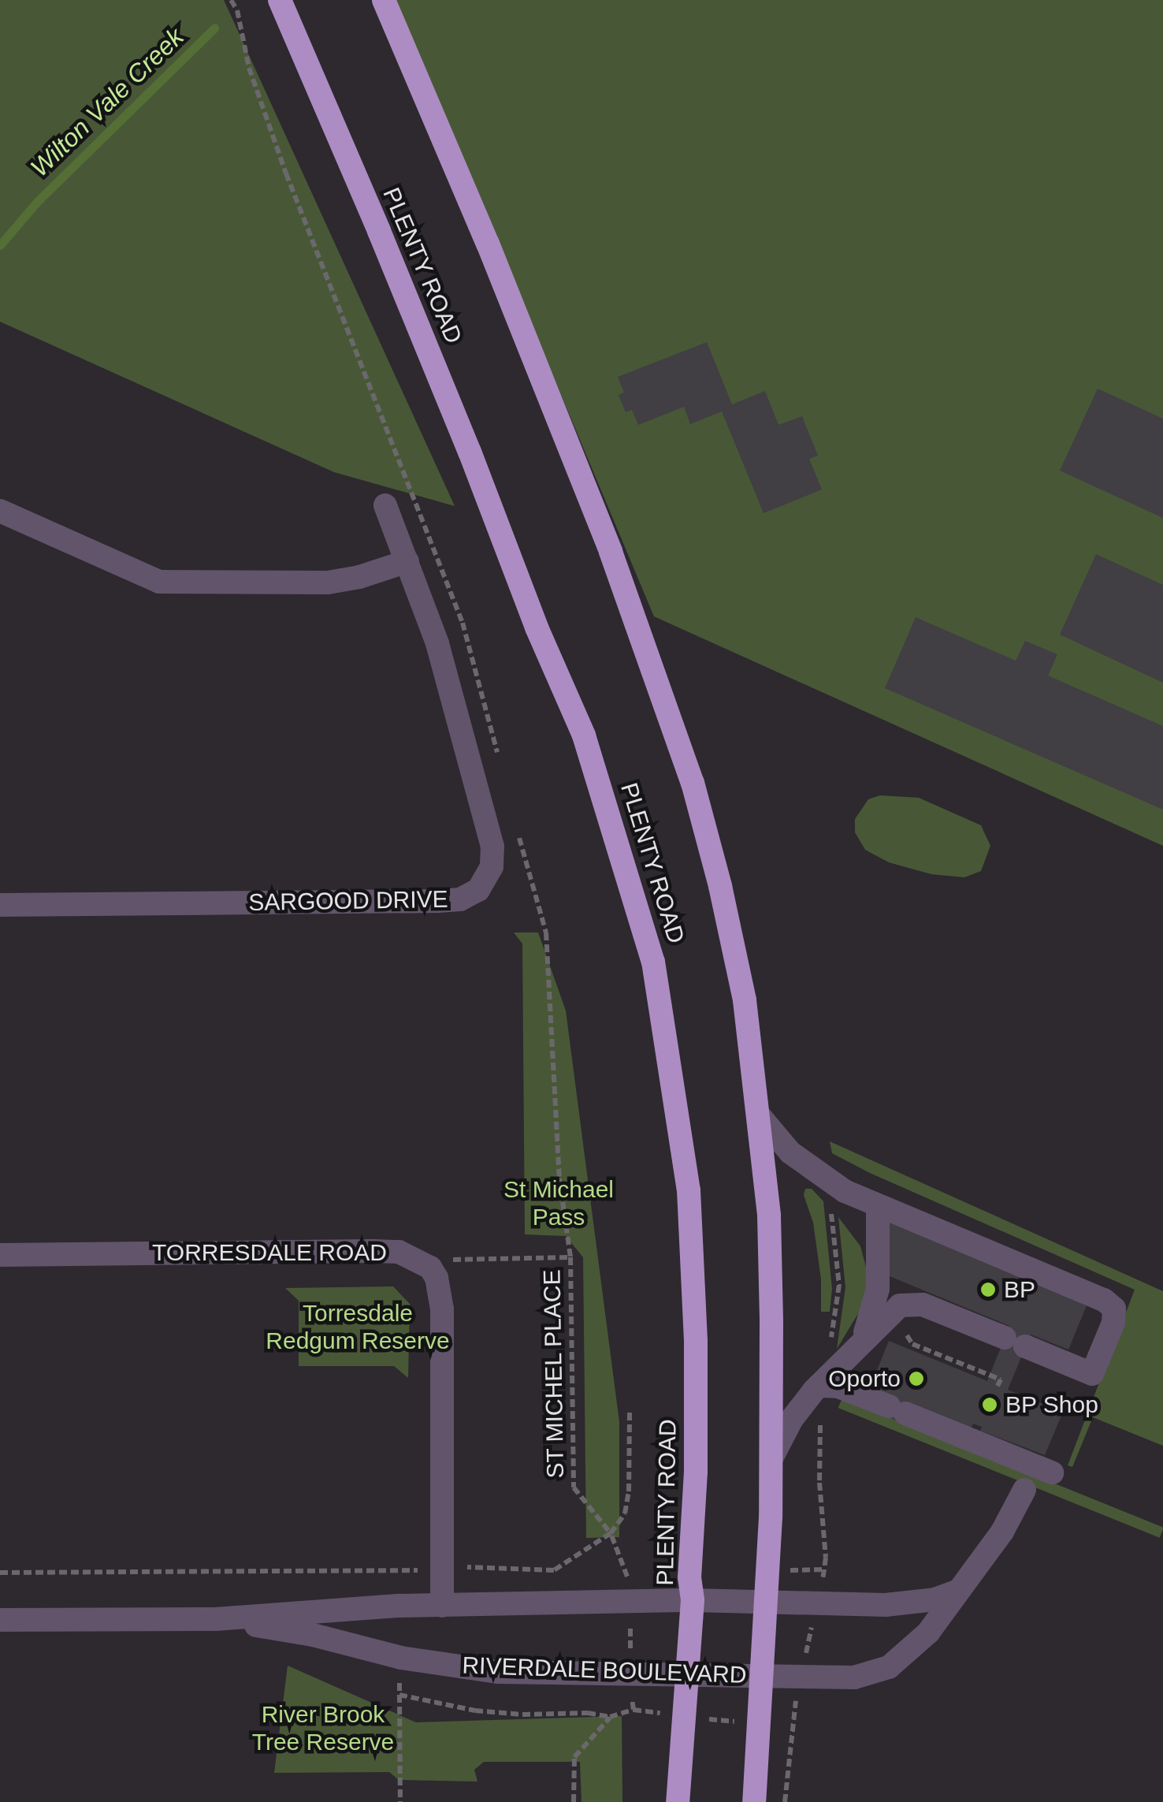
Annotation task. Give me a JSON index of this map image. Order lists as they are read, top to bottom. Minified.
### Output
{"streets":{"highway":["PLENTY ROAD"],"street":["SARGOOD DRIVE","TORRESDALE ROAD","RIVERDALE BOULEVARD"],"path":["ST MICHEL PLACE"]},"crossings":[["PLENTY ROAD","RIVERDALE BOULEVARD"],["TORRESDALE ROAD","ST MICHEL PLACE"]],"water":["Wilton Vale Creek"],"parks":["St Michael Pass","Torresdale Redgum Reserve","River Brook Tree Reserve"],"places":["BP","Oporto","BP Shop"]}
